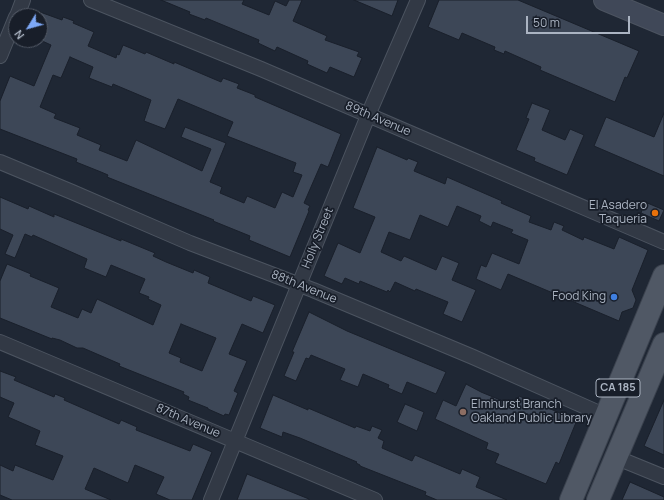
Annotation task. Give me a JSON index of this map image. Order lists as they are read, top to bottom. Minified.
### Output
{"streets":{"main road":["CA 185"],"street":["89th Avenue","Holly Street","88th Avenue","87th Avenue"]},"crossings":[["89th Avenue","Holly Street"],["Holly Street","88th Avenue"],["Holly Street","87th Avenue"],["88th Avenue","CA 185"]],"places":["El Asadero Taqueria","Food King","Elmhurst Branch Oakland Public Library"],"scale_bar":"50 m","north":"bottom left"}
